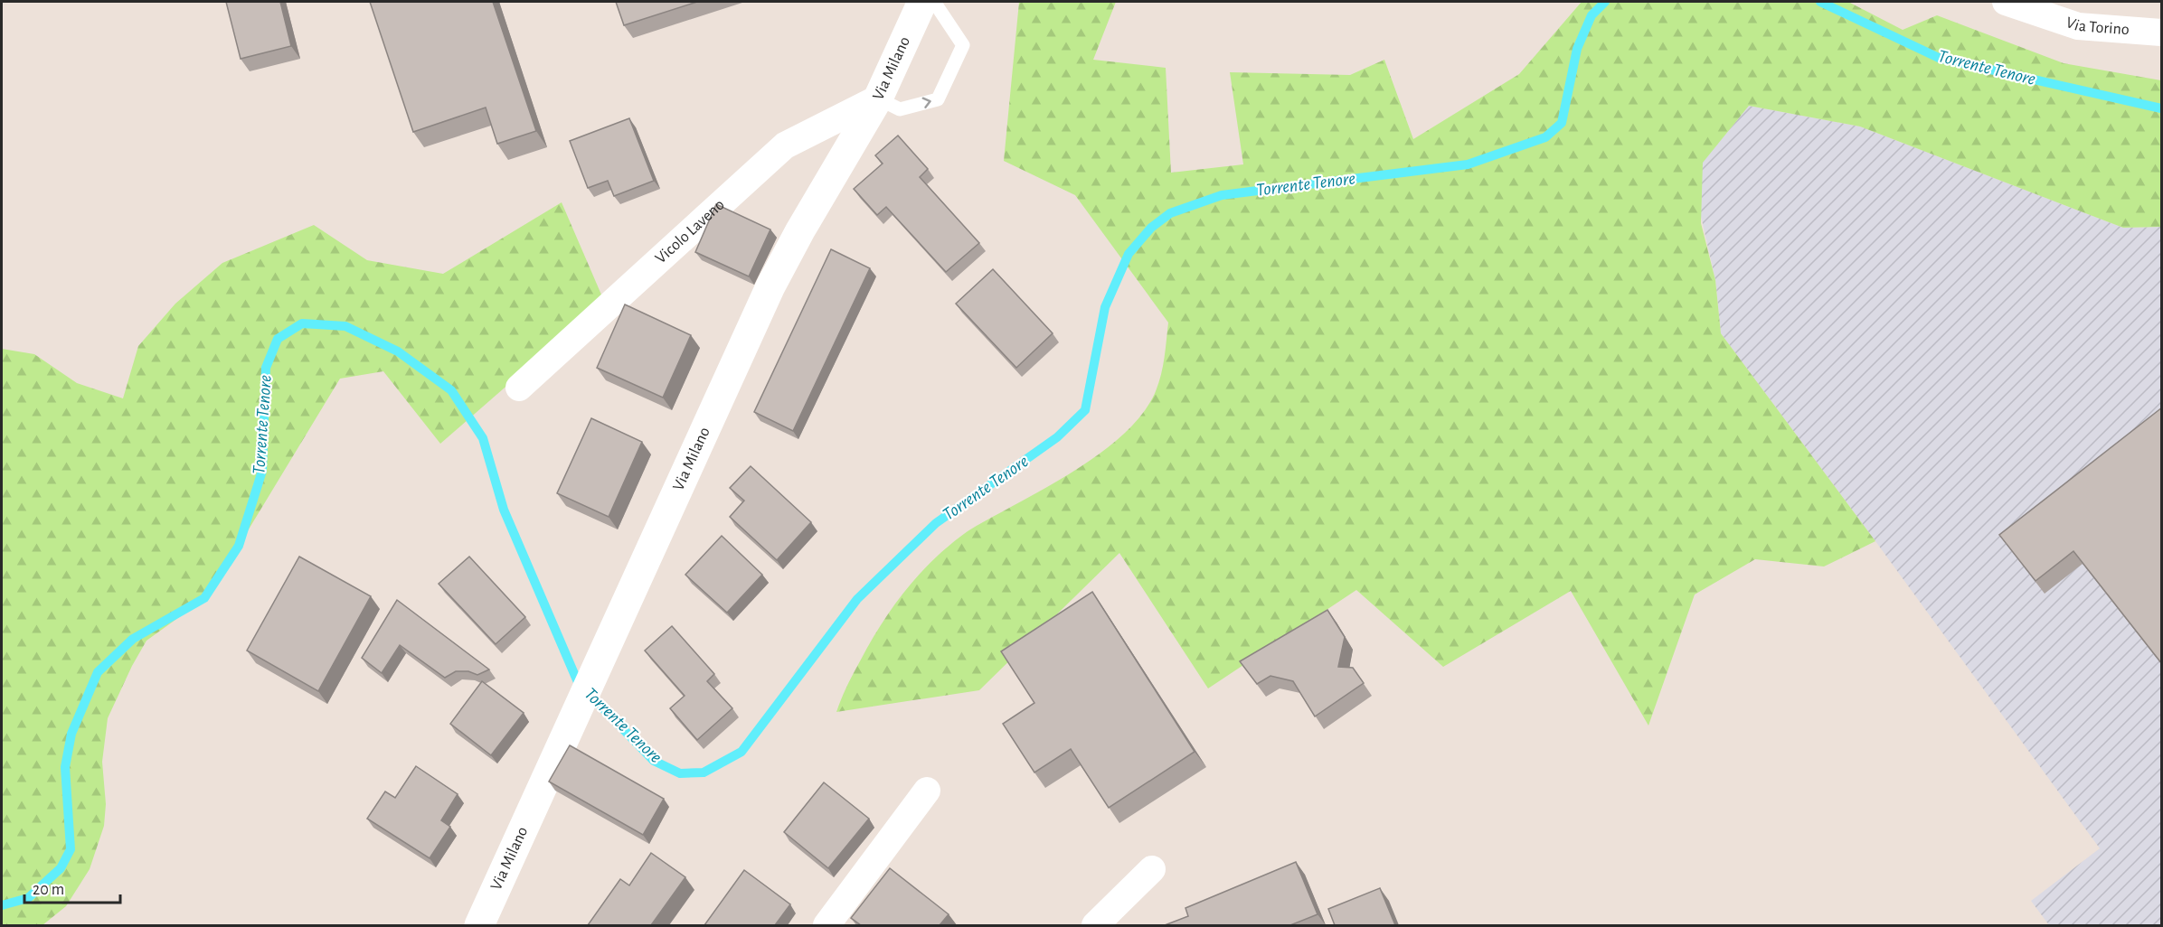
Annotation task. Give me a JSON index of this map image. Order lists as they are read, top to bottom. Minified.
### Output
{"streets":{"street":["Via Torino","Via Milano","Vicolo Laveno"]},"crossings":[["Via Milano","Vicolo Laveno"]],"water":["Torrente Tenore"],"scale_bar":"20 m"}
